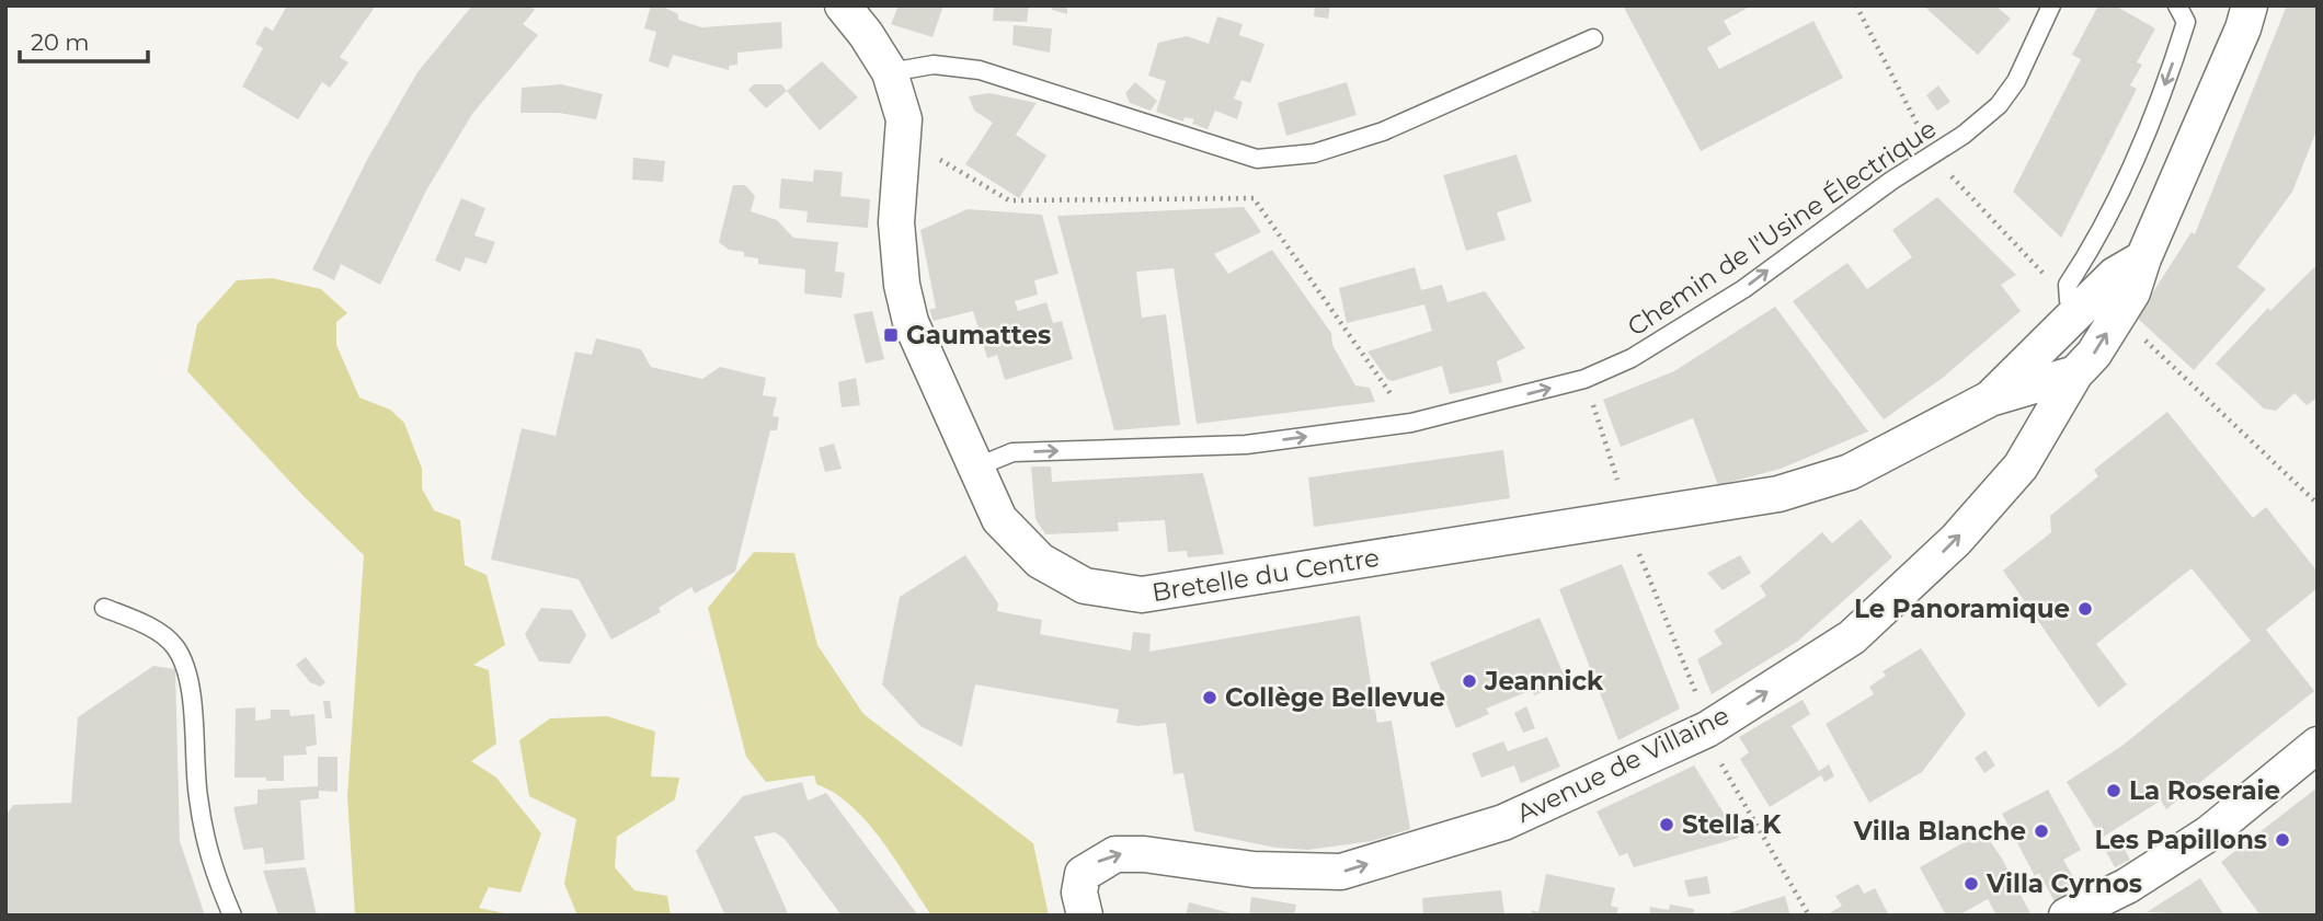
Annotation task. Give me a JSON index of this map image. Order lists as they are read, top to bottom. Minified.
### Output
{"streets":{"street":["Bretelle du Centre","Avenue de Villaine"],"lane":["Chemin de l'Usine Électrique"]},"crossings":[["Chemin de l'Usine Électrique","Bretelle du Centre"]],"one_way":["Chemin de l'Usine Électrique","Avenue de Villaine"],"places":{"transit":["Gaumattes"],"other":["Le Panoramique","Jeannick","Collège Bellevue","La Roseraie","Stella K","Villa Blanche","Les Papillons","Villa Cyrnos"]},"scale_bar":"20 m"}
